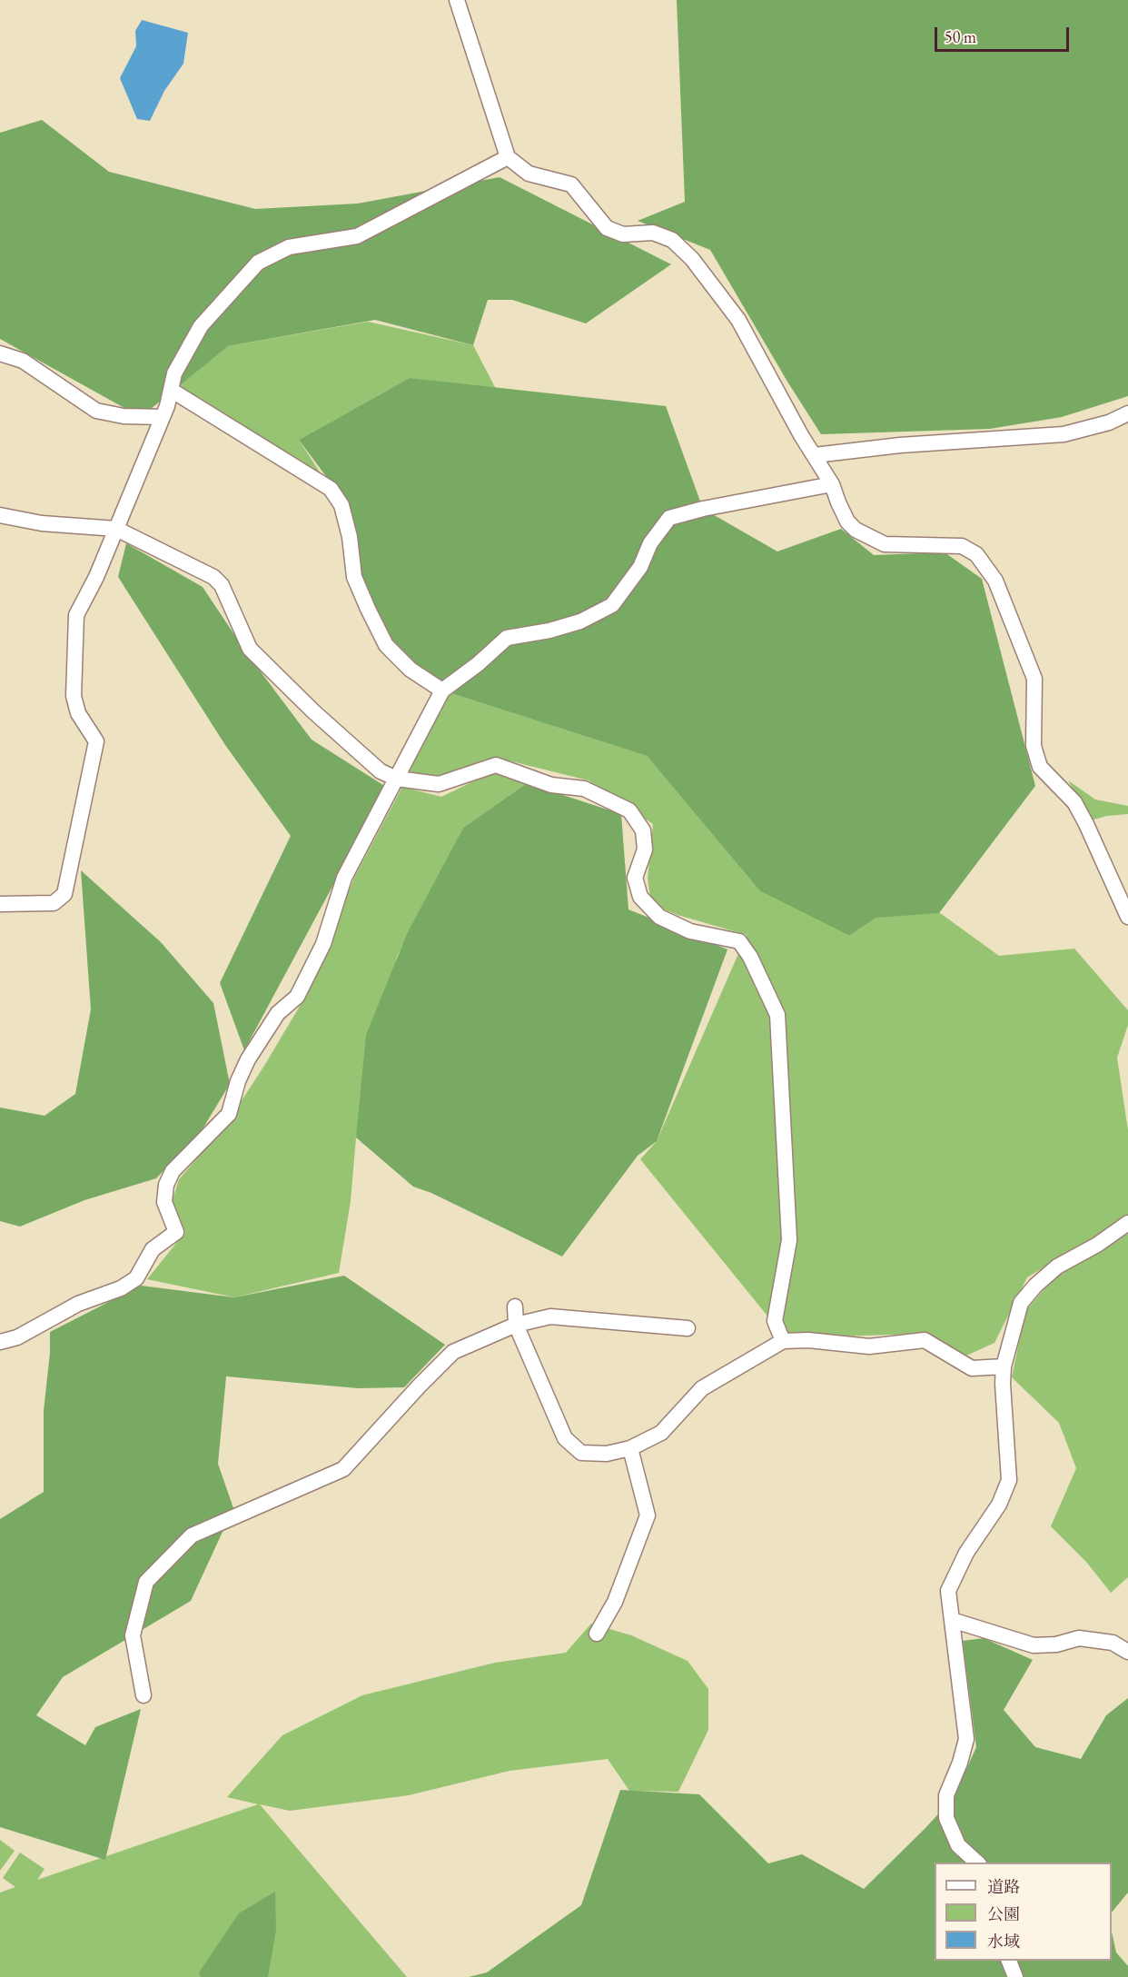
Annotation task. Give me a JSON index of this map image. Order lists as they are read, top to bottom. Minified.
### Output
{"legend":["道路","公園","水域"],"scale_bar":"50 m"}
